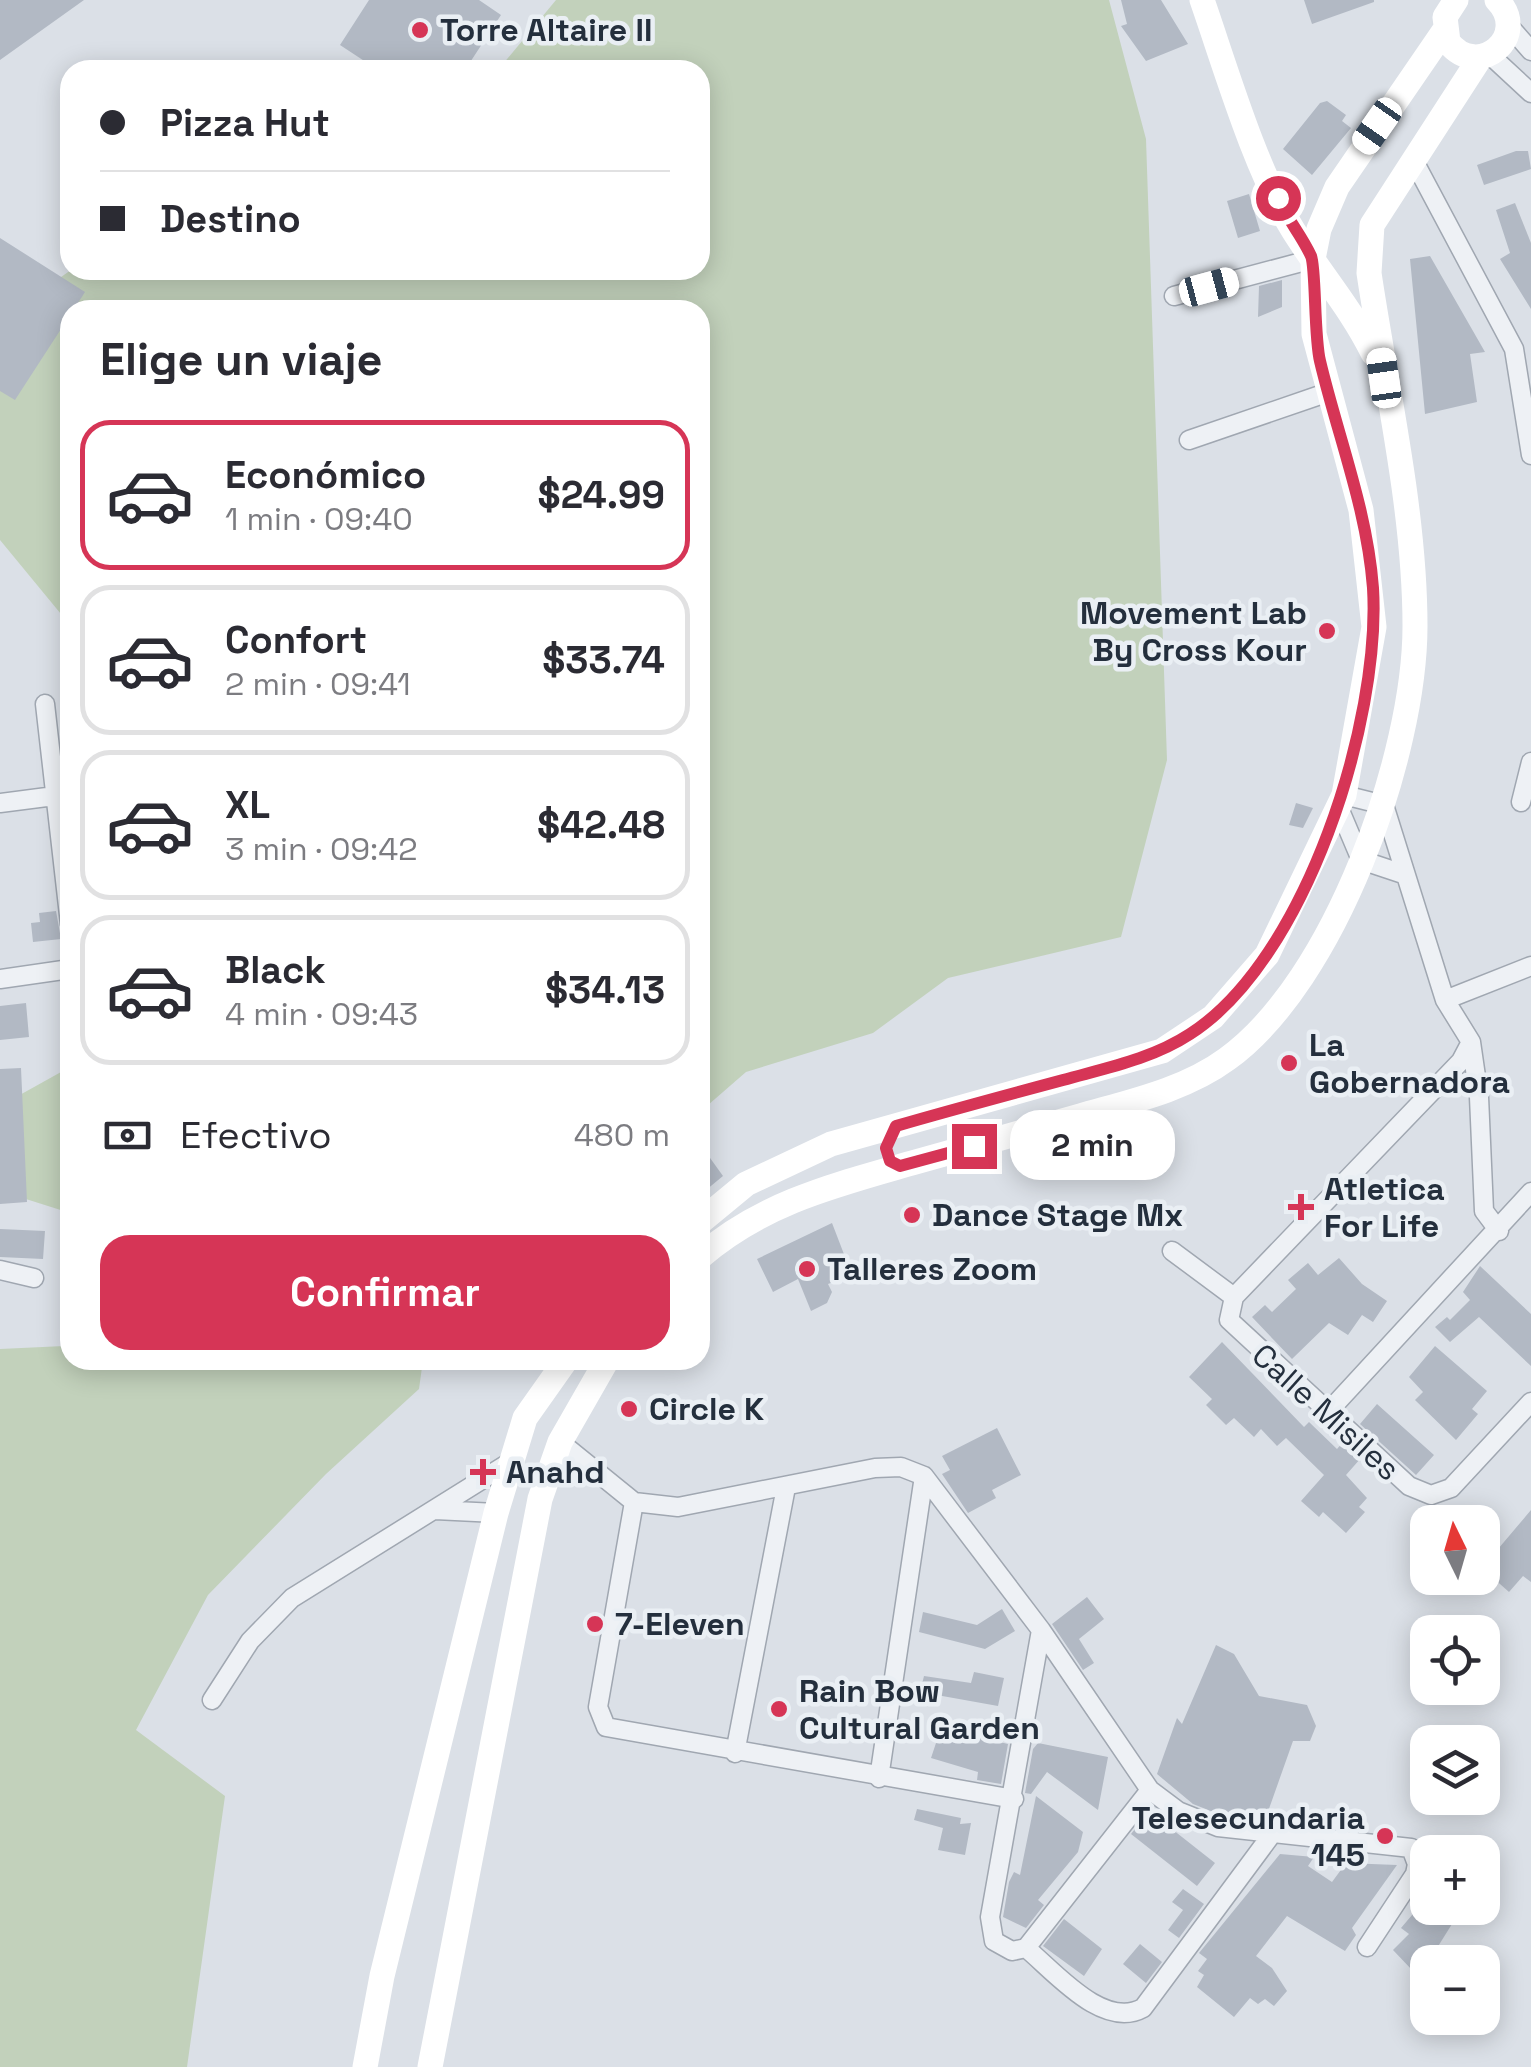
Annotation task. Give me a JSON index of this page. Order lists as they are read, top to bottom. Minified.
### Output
{"streets":{"street":["Calle Misiles"]},"places":{"other":["Torre Altaire II","Movement Lab By Cross Kour","La Gobernadora","Dance Stage Mx","Talleres Zoom","Circle K","7-Eleven","Rain Bow Cultural Garden","Telesecundaria 145"],"health":["Atletica For Life","Anahd"]},"north":"top","page":{"banner":["Pizza Hut","Destino"],"heading":"Elige un viaje","list":[{"name":"Económico","note":"1 min · 09:40","value":"$24.99"},{"name":"Confort","note":"2 min · 09:41","value":"$33.74"},{"name":"XL","note":"3 min · 09:42","value":"$42.48"},{"name":"Black","note":"4 min · 09:43","value":"$34.13"}],"pay":["Efectivo","480 m"],"bubble":"2 min","buttons":"Confirmar","map_buttons":["+","−"]}}
